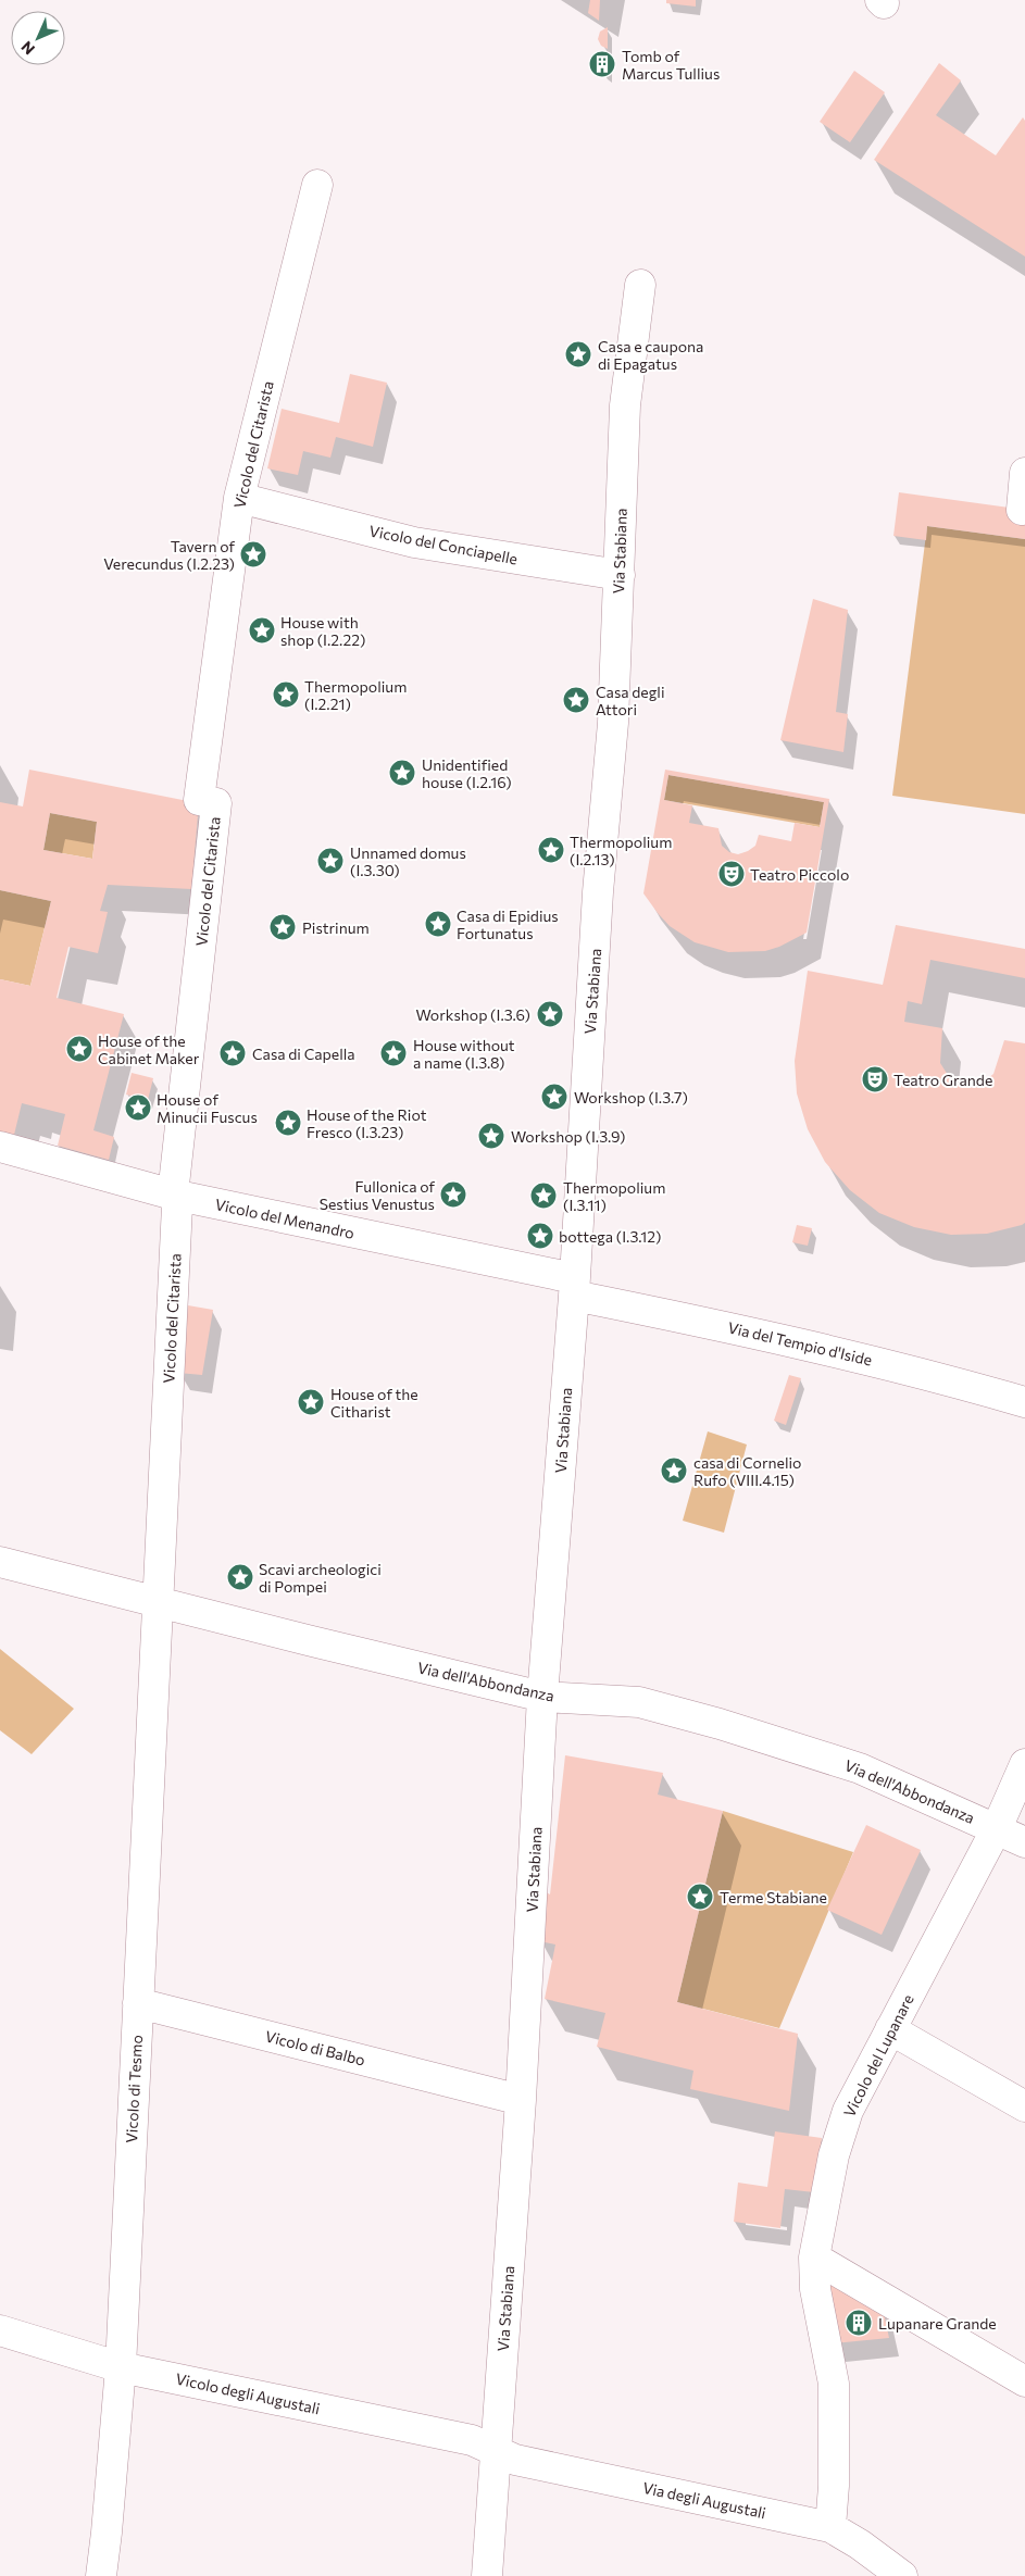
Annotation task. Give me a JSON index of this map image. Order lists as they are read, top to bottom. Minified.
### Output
{"streets":{"street":["Vicolo del Citarista","Vicolo del Conciapelle","Via Stabiana","Vicolo del Menandro","Via del Tempio d'Iside","Via dell'Abbondanza","Vicolo di Balbo","Vicolo del Lupanare","Vicolo di Tesmo","Vicolo degli Augustali","Via degli Augustali"]},"crossings":[["Vicolo del Citarista","Vicolo del Conciapelle"],["Vicolo del Citarista","Vicolo del Menandro"],["Vicolo del Citarista","Via dell'Abbondanza"],["Vicolo del Citarista","Vicolo di Tesmo"],["Vicolo del Conciapelle","Via Stabiana"],["Via Stabiana","Vicolo del Menandro"],["Via Stabiana","Via del Tempio d'Iside"],["Via Stabiana","Via dell'Abbondanza"],["Via Stabiana","Vicolo di Balbo"],["Via Stabiana","Vicolo degli Augustali"],["Via Stabiana","Via degli Augustali"],["Vicolo del Menandro","Via del Tempio d'Iside"],["Via dell'Abbondanza","Vicolo del Lupanare"],["Via dell'Abbondanza","Vicolo di Tesmo"],["Vicolo di Balbo","Vicolo di Tesmo"],["Vicolo del Lupanare","Via degli Augustali"],["Vicolo di Tesmo","Vicolo degli Augustali"],["Vicolo degli Augustali","Via degli Augustali"]],"places":{"building":["Tomb of Marcus Tullius","Lupanare Grande"],"place":["Casa e caupona di Epagatus","Tavern of Verecundus (I.2.23)","House with shop (I.2.22)","Thermopolium (I.2.21)","Casa degli Attori","Unidentified house (I.2.16)","Thermopolium (I.2.13)","Unnamed domus (I.3.30)","Casa di Epidius Fortunatus","Pistrinum","Workshop (I.3.6)","House of the Cabinet Maker","Casa di Capella","House without a name (I.3.8)","Workshop (I.3.7)","House of Minucii Fuscus","House of the Riot Fresco (I.3.23)","Workshop (I.3.9)","Fullonica of Sestius Venustus","Thermopolium (I.3.11)","bottega (I.3.12)","House of the Citharist","casa di Cornelio Rufo (VIII.4.15)","Scavi archeologici di Pompei","Terme Stabiane"],"theatre":["Teatro Piccolo","Teatro Grande"]},"north":"bottom left"}
